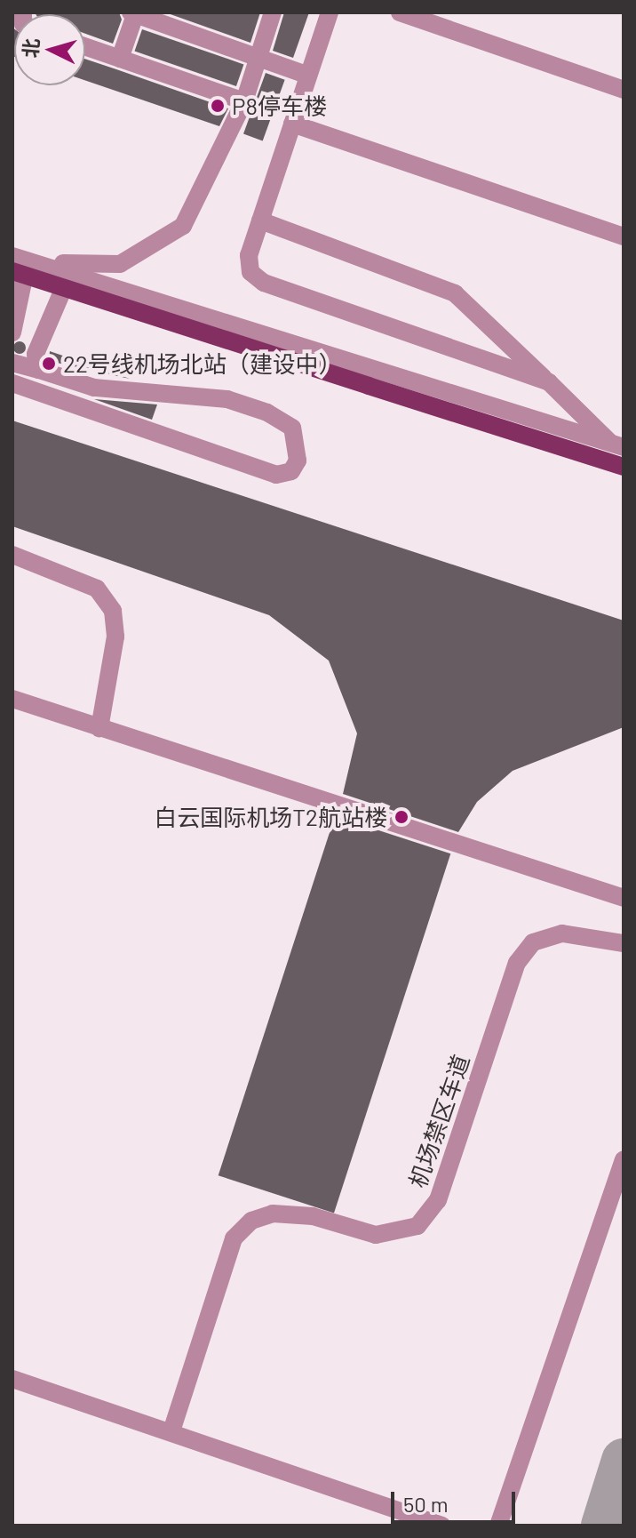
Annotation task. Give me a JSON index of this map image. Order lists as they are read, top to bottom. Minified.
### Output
{"streets":{"street":["机场禁区车道"]},"places":["P8停车楼","22号线机场北站（建设中）","白云国际机场T2航站楼"],"scale_bar":"50 m","north":"left"}
